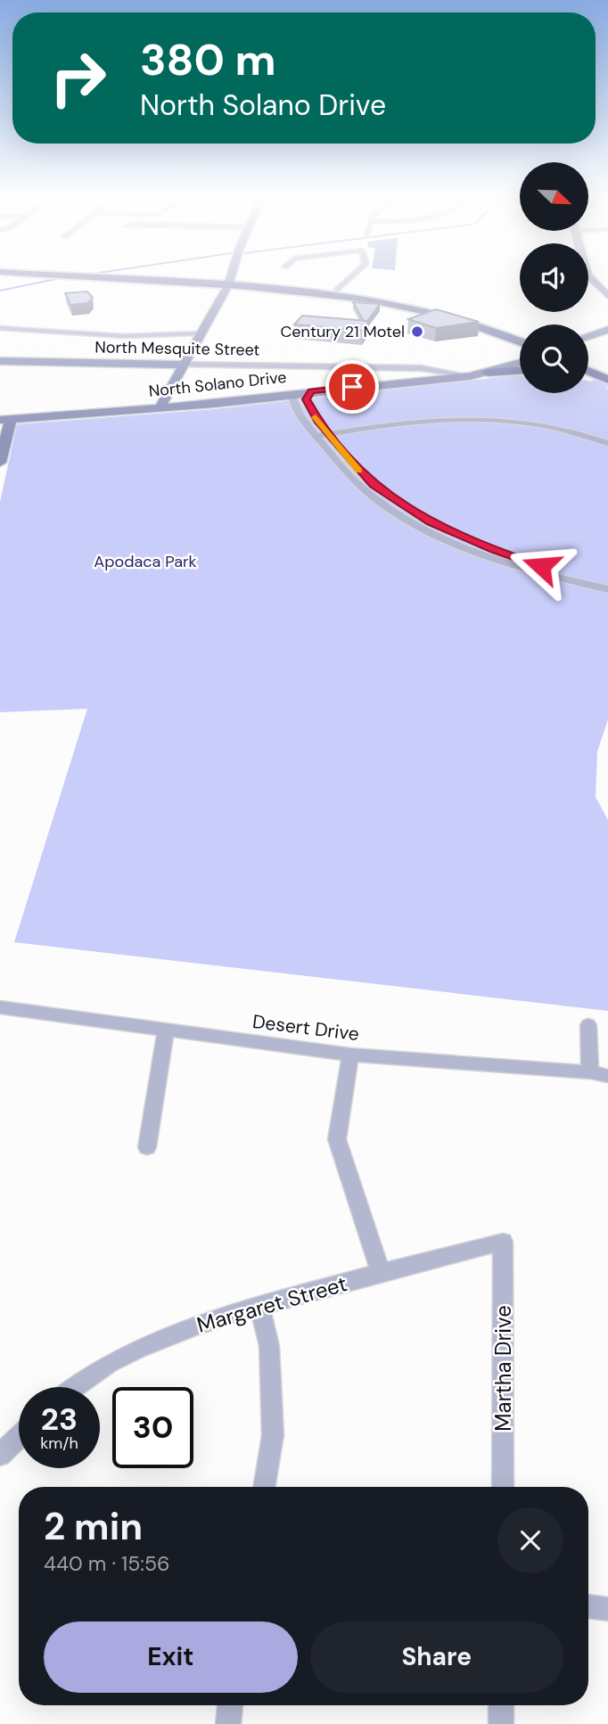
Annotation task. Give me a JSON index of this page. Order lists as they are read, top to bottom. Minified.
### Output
{"streets":{"street":["North Mesquite Street","North Solano Drive","Desert Drive","Margaret Street","Martha Drive"]},"crossings":[["North Mesquite Street","North Solano Drive"],["Margaret Street","Martha Drive"]],"parks":["Apodaca Park"],"places":["Century 21 Motel"],"north":"bottom right","page":{"turn":["380 m","North Solano Drive"],"speed":"23 km/h","limit":"30","heading":["2 min","440 m · 15:56"],"buttons":["Exit","Share"]}}
